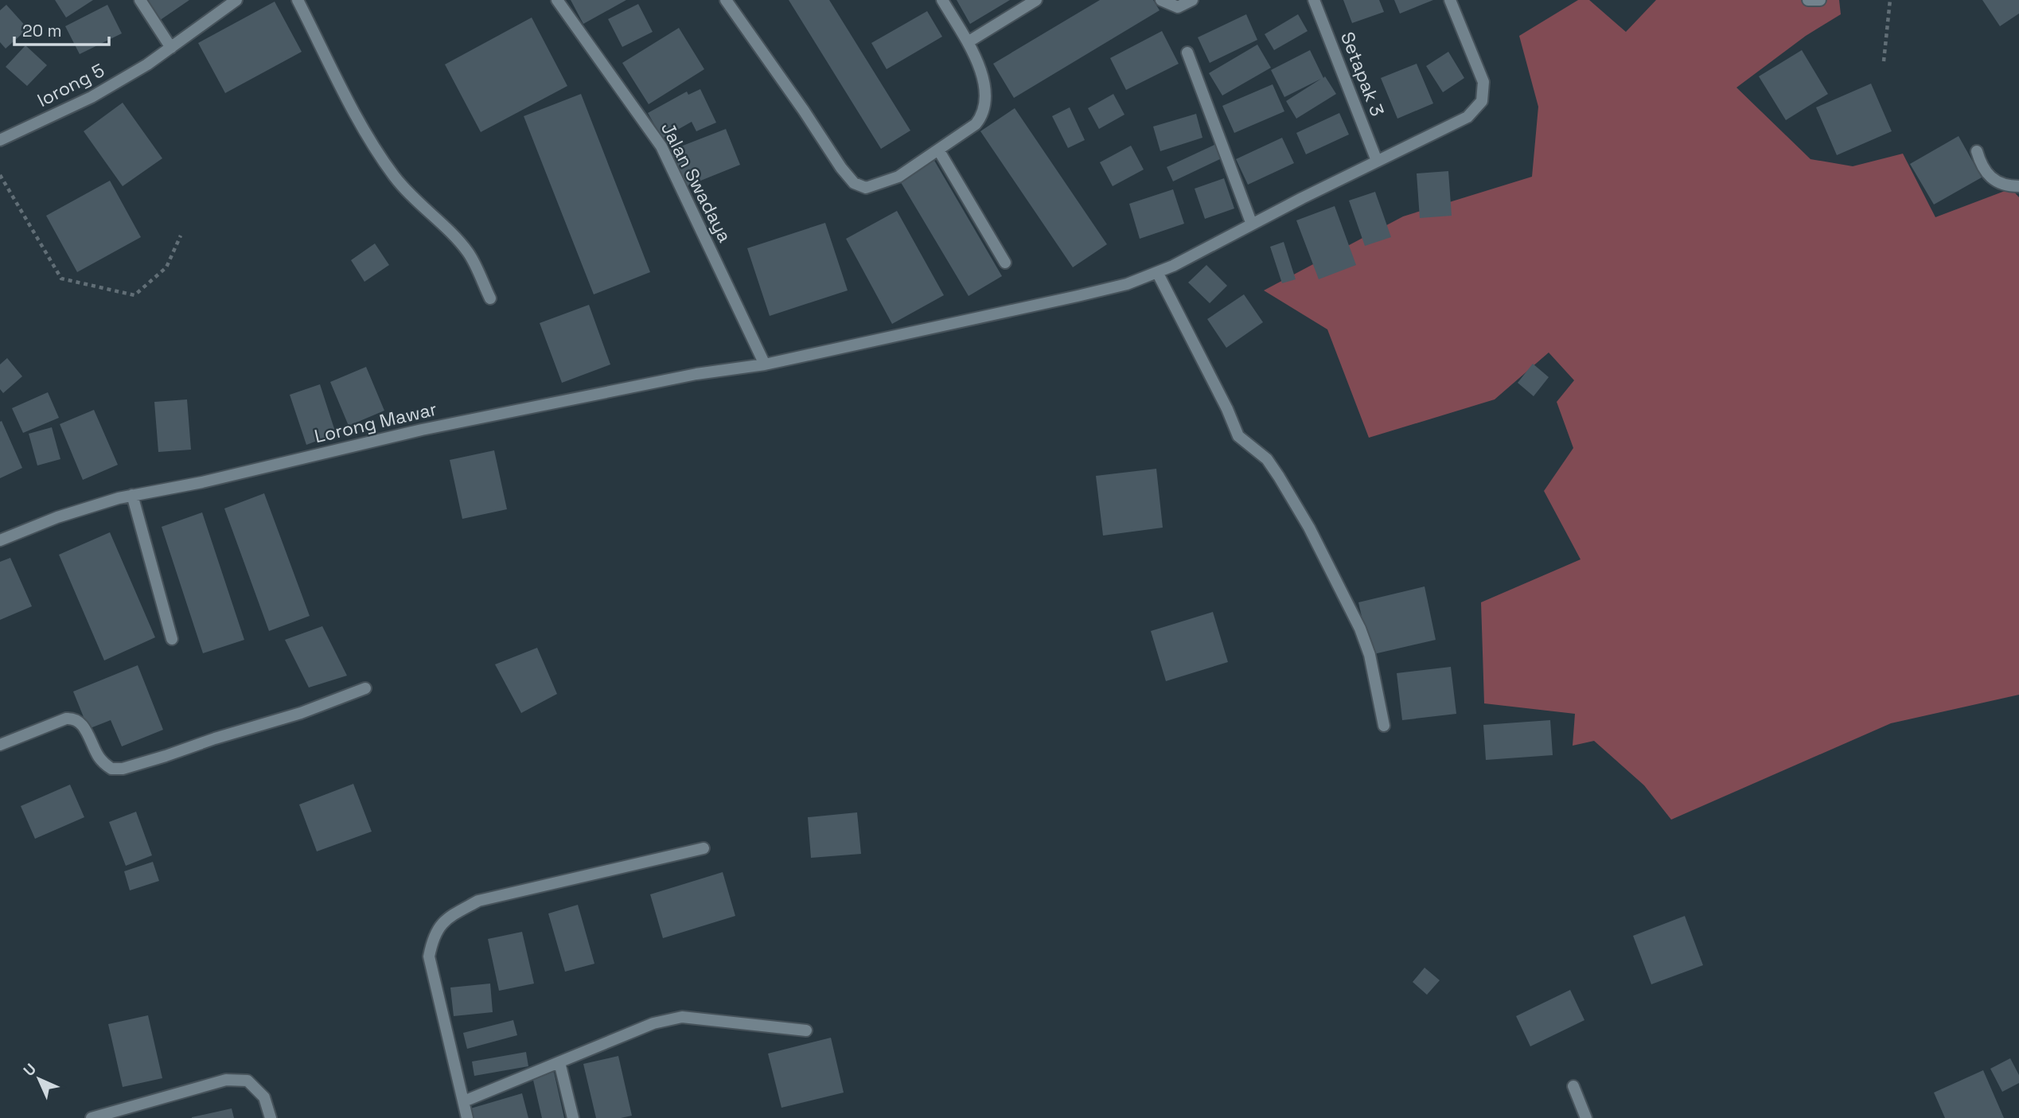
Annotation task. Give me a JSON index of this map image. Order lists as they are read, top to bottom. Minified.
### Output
{"streets":{"street":["Setapak 3","lorong 5","Jalan Swadaya","Lorong Mawar"]},"crossings":[["Setapak 3","Lorong Mawar"],["Jalan Swadaya","Lorong Mawar"]],"scale_bar":"20 m","north":"top left"}
